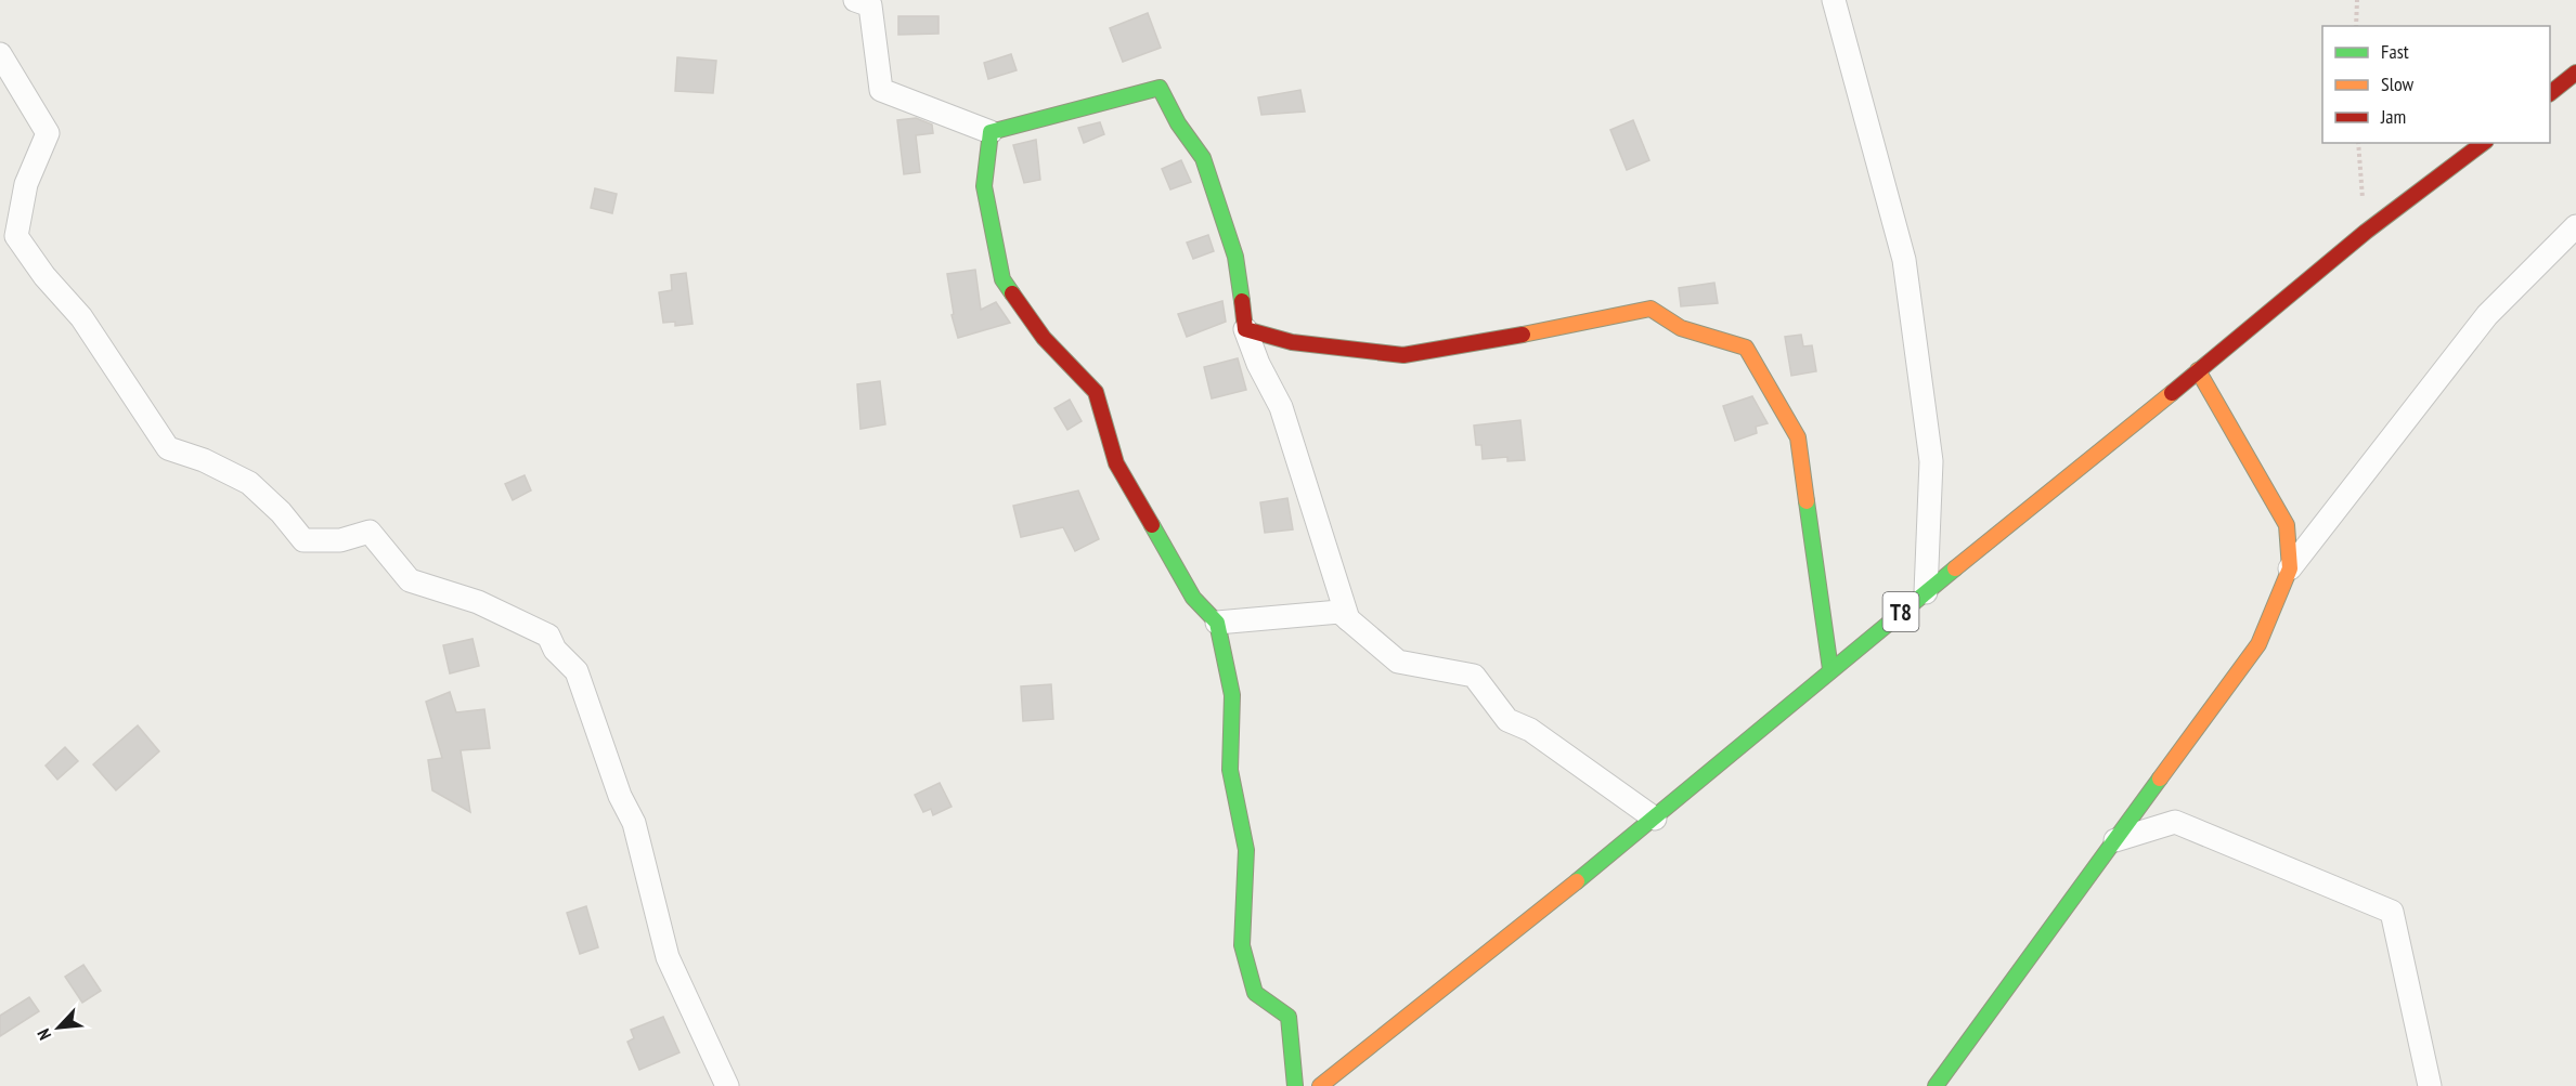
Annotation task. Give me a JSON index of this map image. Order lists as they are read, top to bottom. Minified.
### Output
{"streets":{"main road":["T8"]},"legend":["Fast","Slow","Jam"],"north":"bottom left"}
